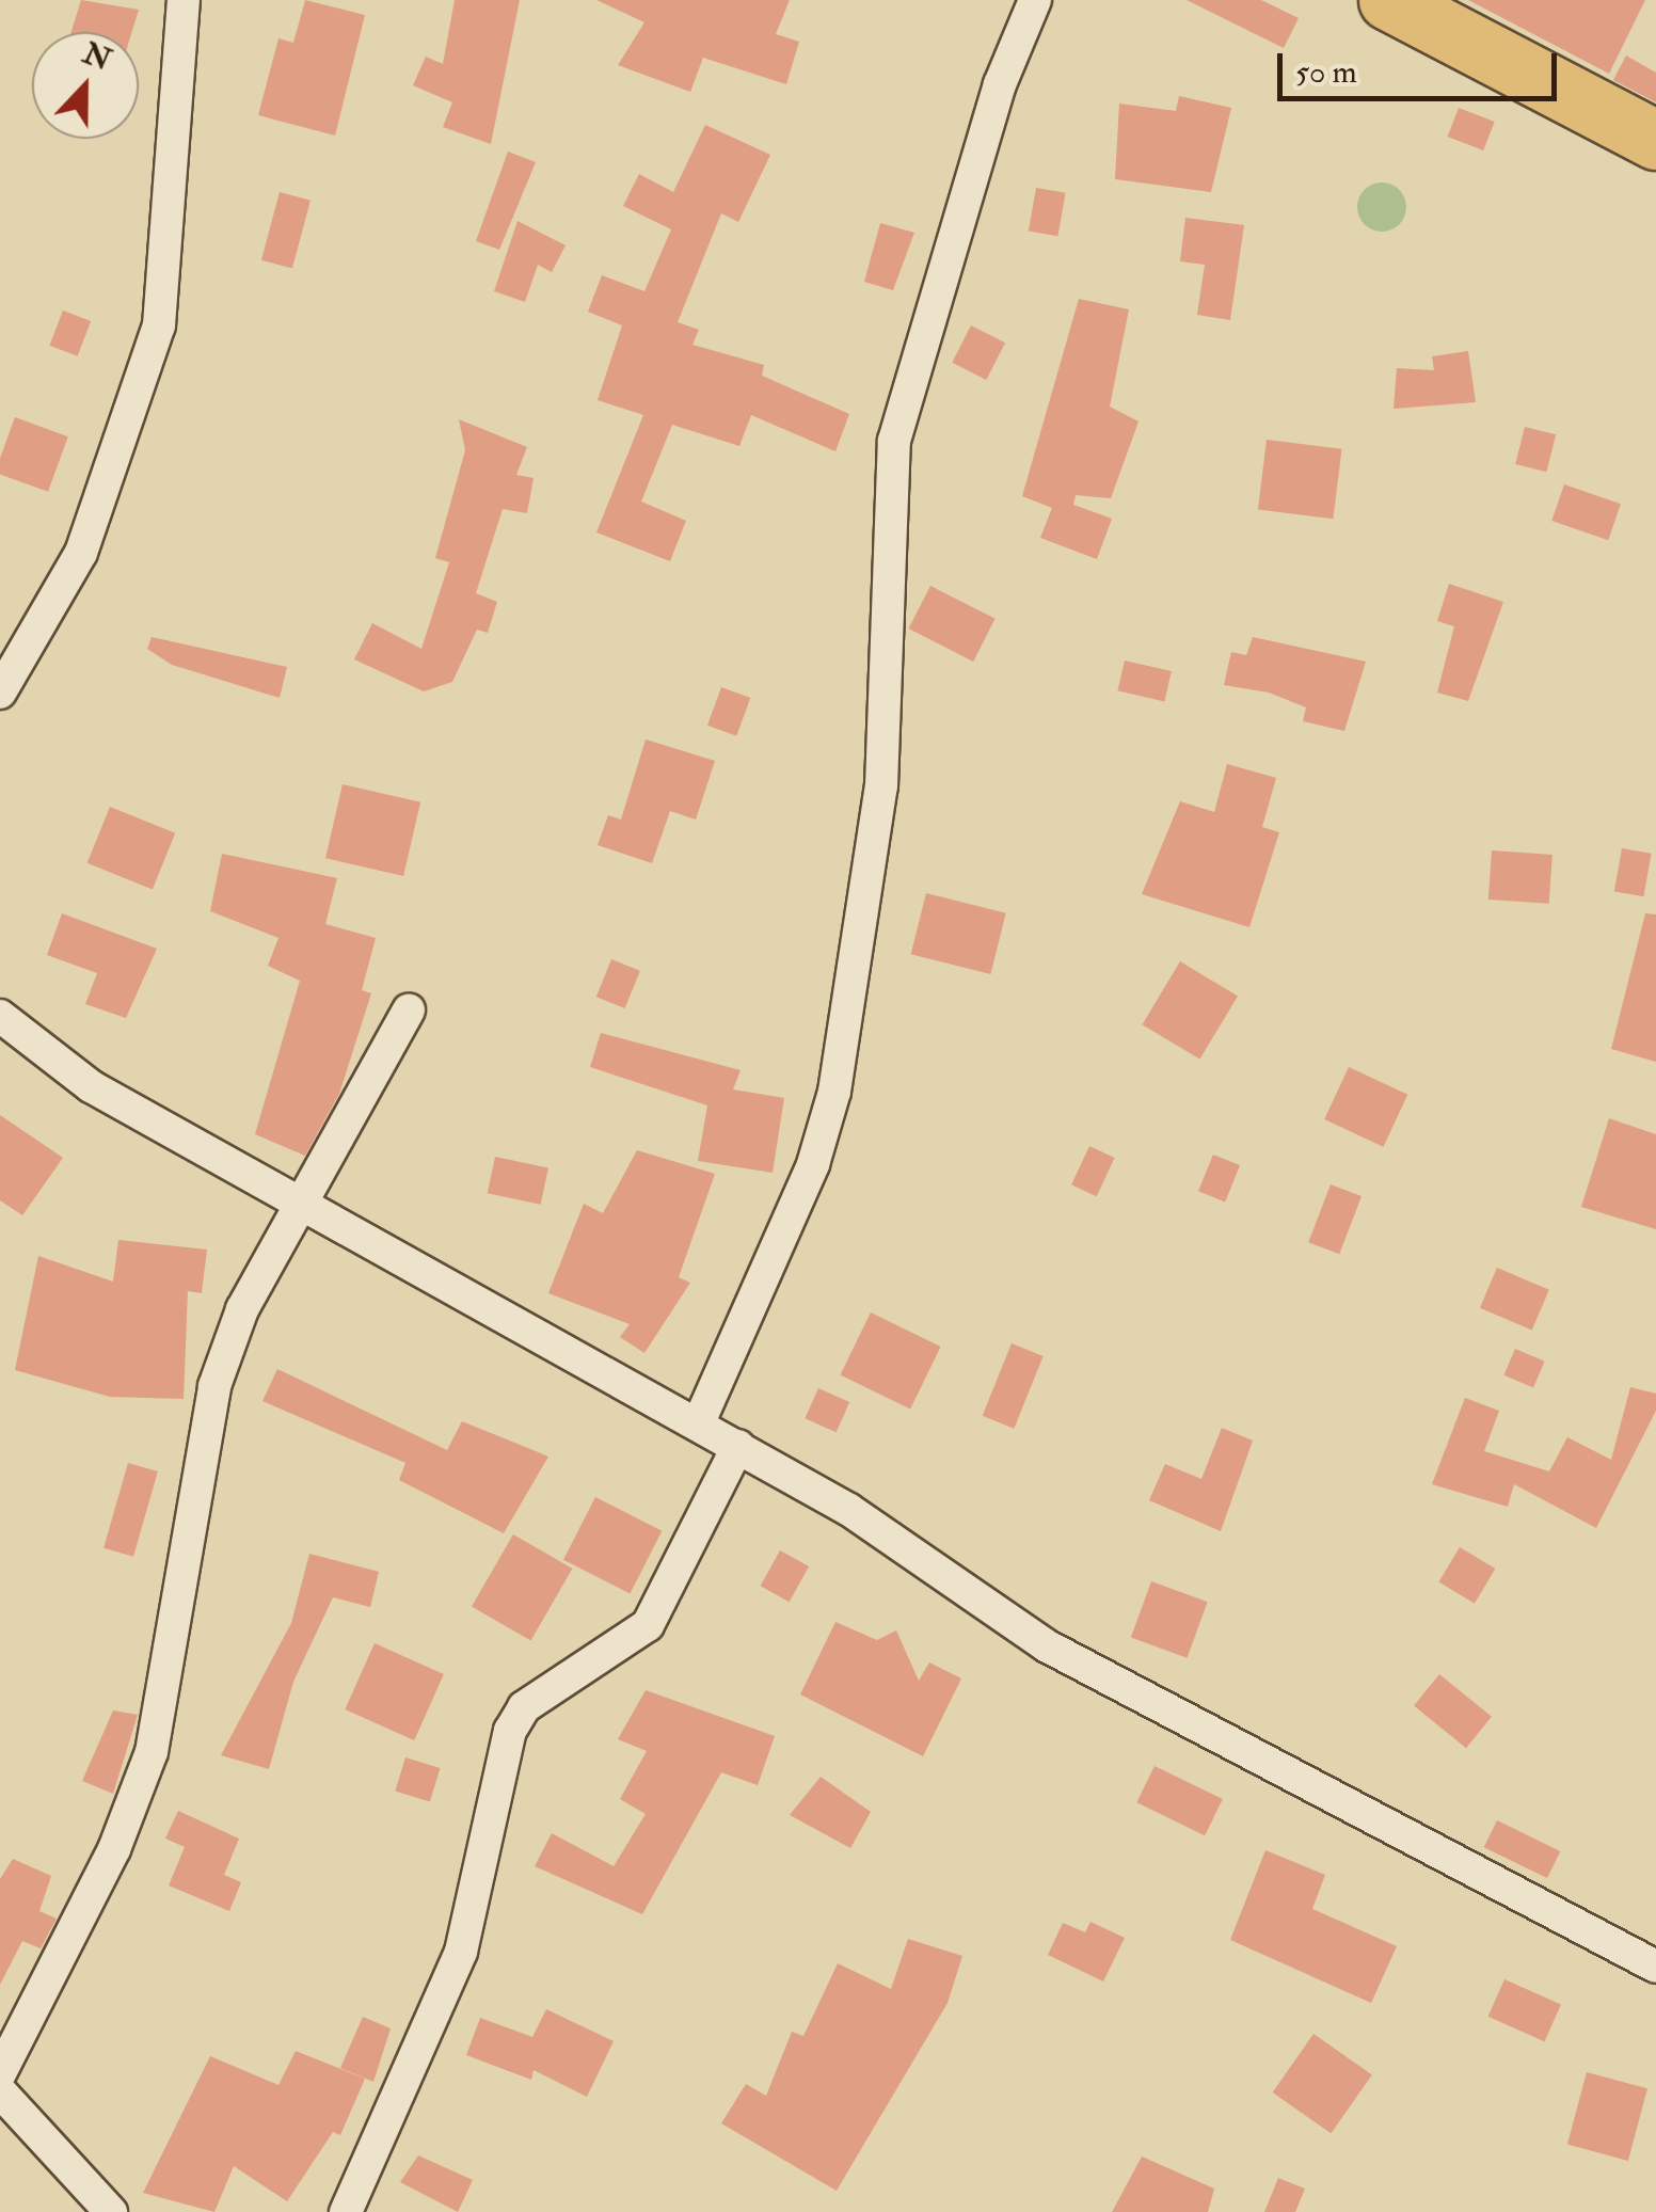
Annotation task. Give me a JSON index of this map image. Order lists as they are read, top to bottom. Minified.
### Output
{"scale_bar":"50 m","north":"top"}
